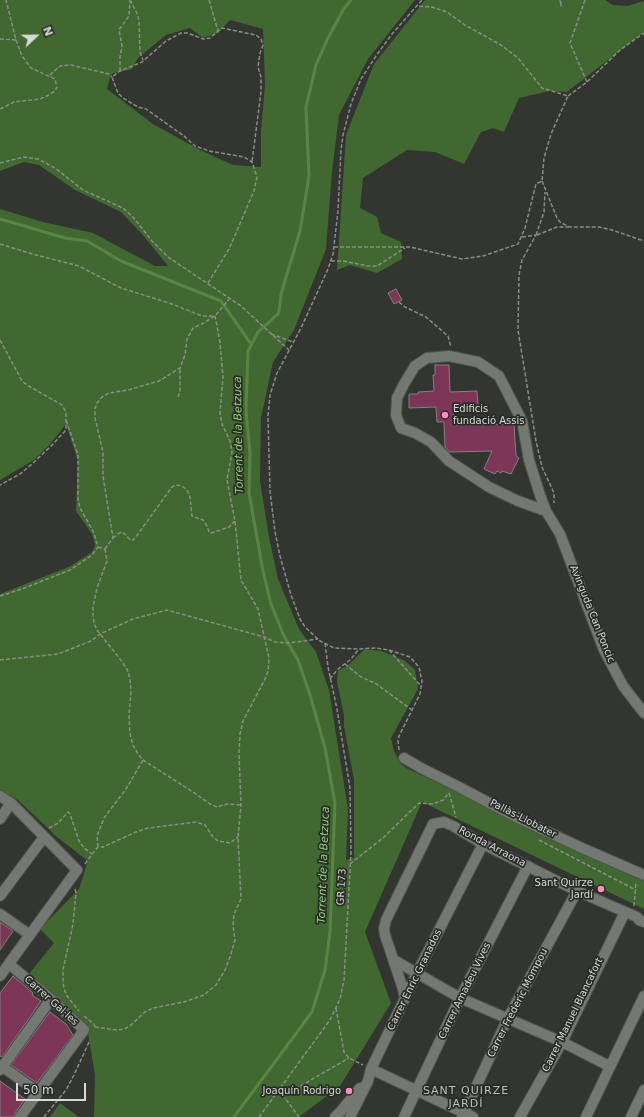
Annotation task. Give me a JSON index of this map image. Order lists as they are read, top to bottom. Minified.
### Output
{"streets":{"street":["Avinguda Can Poncic","Pallàs-Llobater","Ronda Arraona","Carrer Enric Granados","Carrer Amadeu Vives","Carrer Gal·les","Carrer Frederic Mompou","Carrer Manuel Blancafort"],"path":["GR 173"]},"crossings":[["Ronda Arraona","Carrer Enric Granados"],["Ronda Arraona","Carrer Amadeu Vives"],["Ronda Arraona","Carrer Frederic Mompou"],["Ronda Arraona","Carrer Manuel Blancafort"]],"districts":["SANT QUIRZE JARDÍ"],"water":["Torrent de la Betzuca"],"places":["Edificis fundació Assis","Sant Quirze Jardí","Joaquín Rodrigo"],"scale_bar":"50 m","north":"right"}
